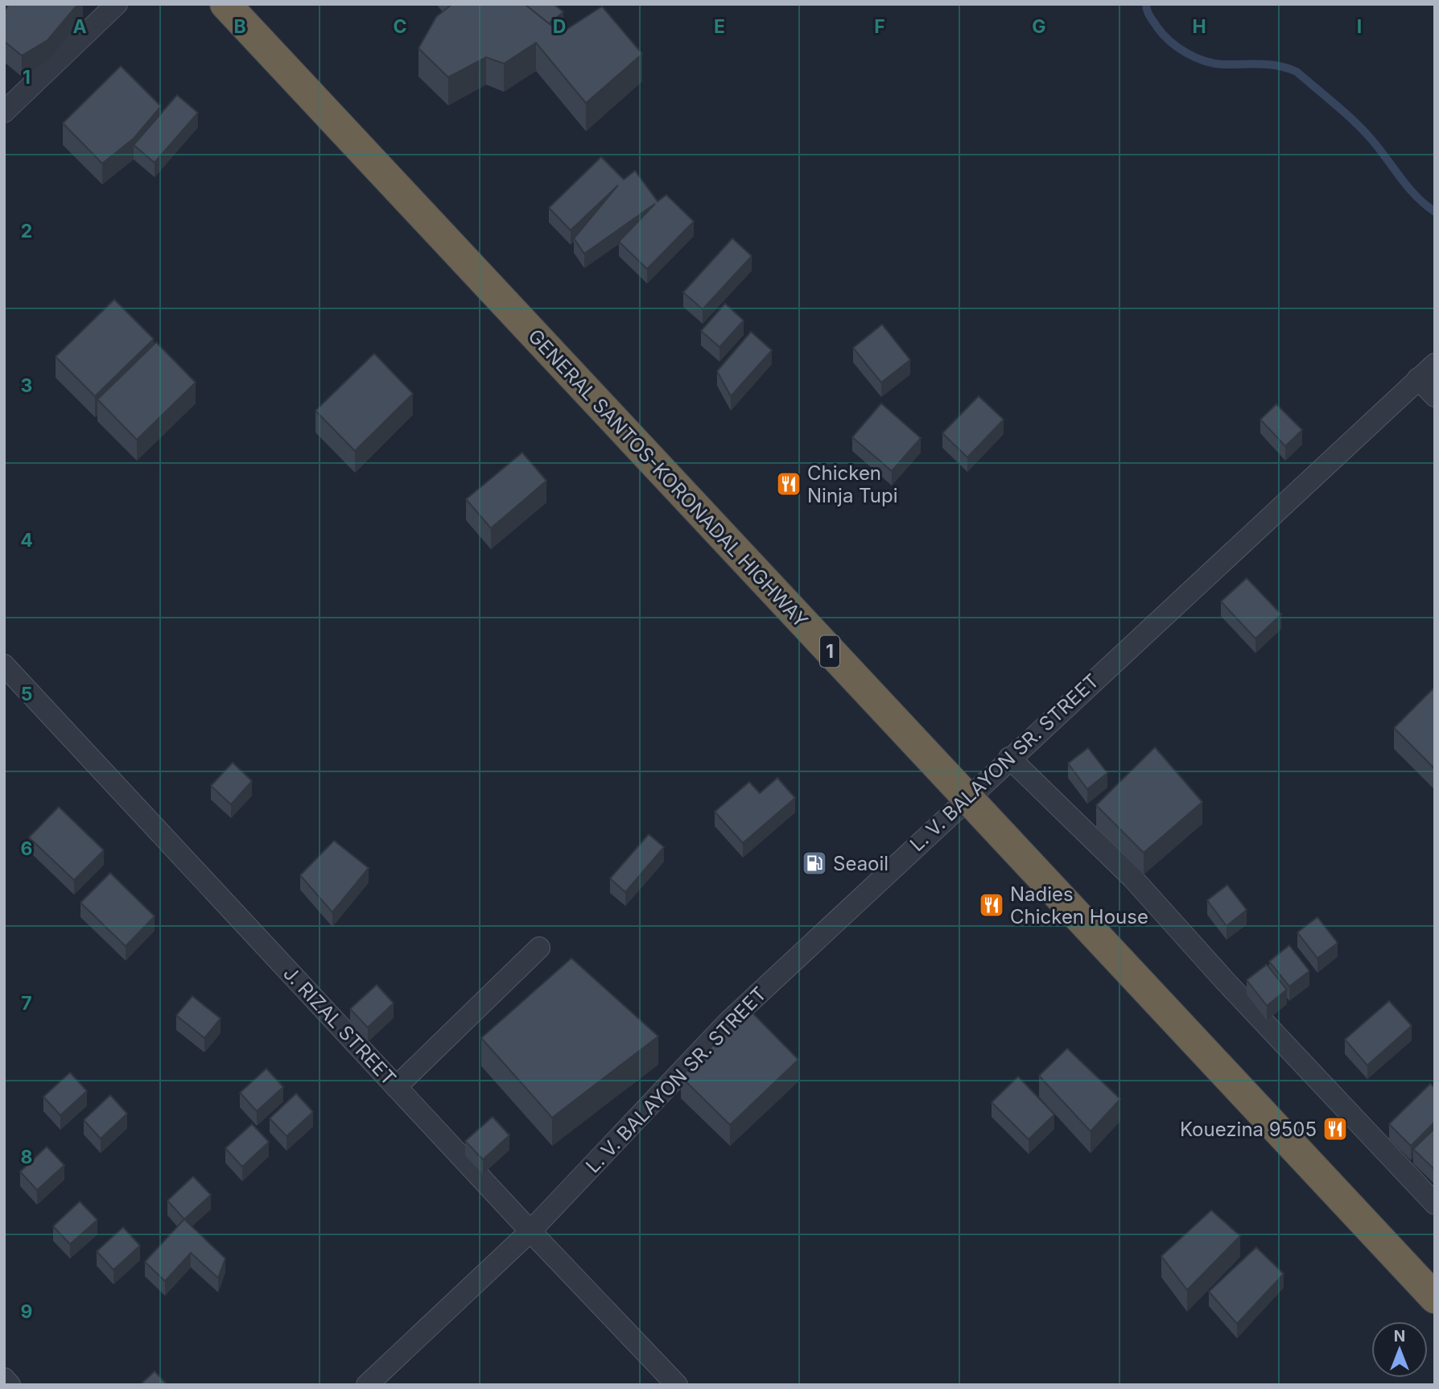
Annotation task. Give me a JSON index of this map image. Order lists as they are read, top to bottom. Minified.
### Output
{"streets":{"highway":["GENERAL SANTOS-KORONADAL HIGHWAY","1"],"street":["L. V. BALAYON SR. STREET","J. RIZAL STREET"]},"crossings":[["GENERAL SANTOS-KORONADAL HIGHWAY","L. V. BALAYON SR. STREET"],["L. V. BALAYON SR. STREET","J. RIZAL STREET"]],"places":{"restaurant":["Chicken Ninja Tupi","Nadies Chicken House","Kouezina 9505"],"fuel station":["Seaoil"]},"north":"top","grid":{"columns":["A","B","C","D","E","F","G","H","I"],"rows":["1","2","3","4","5","6","7","8","9"]}}
